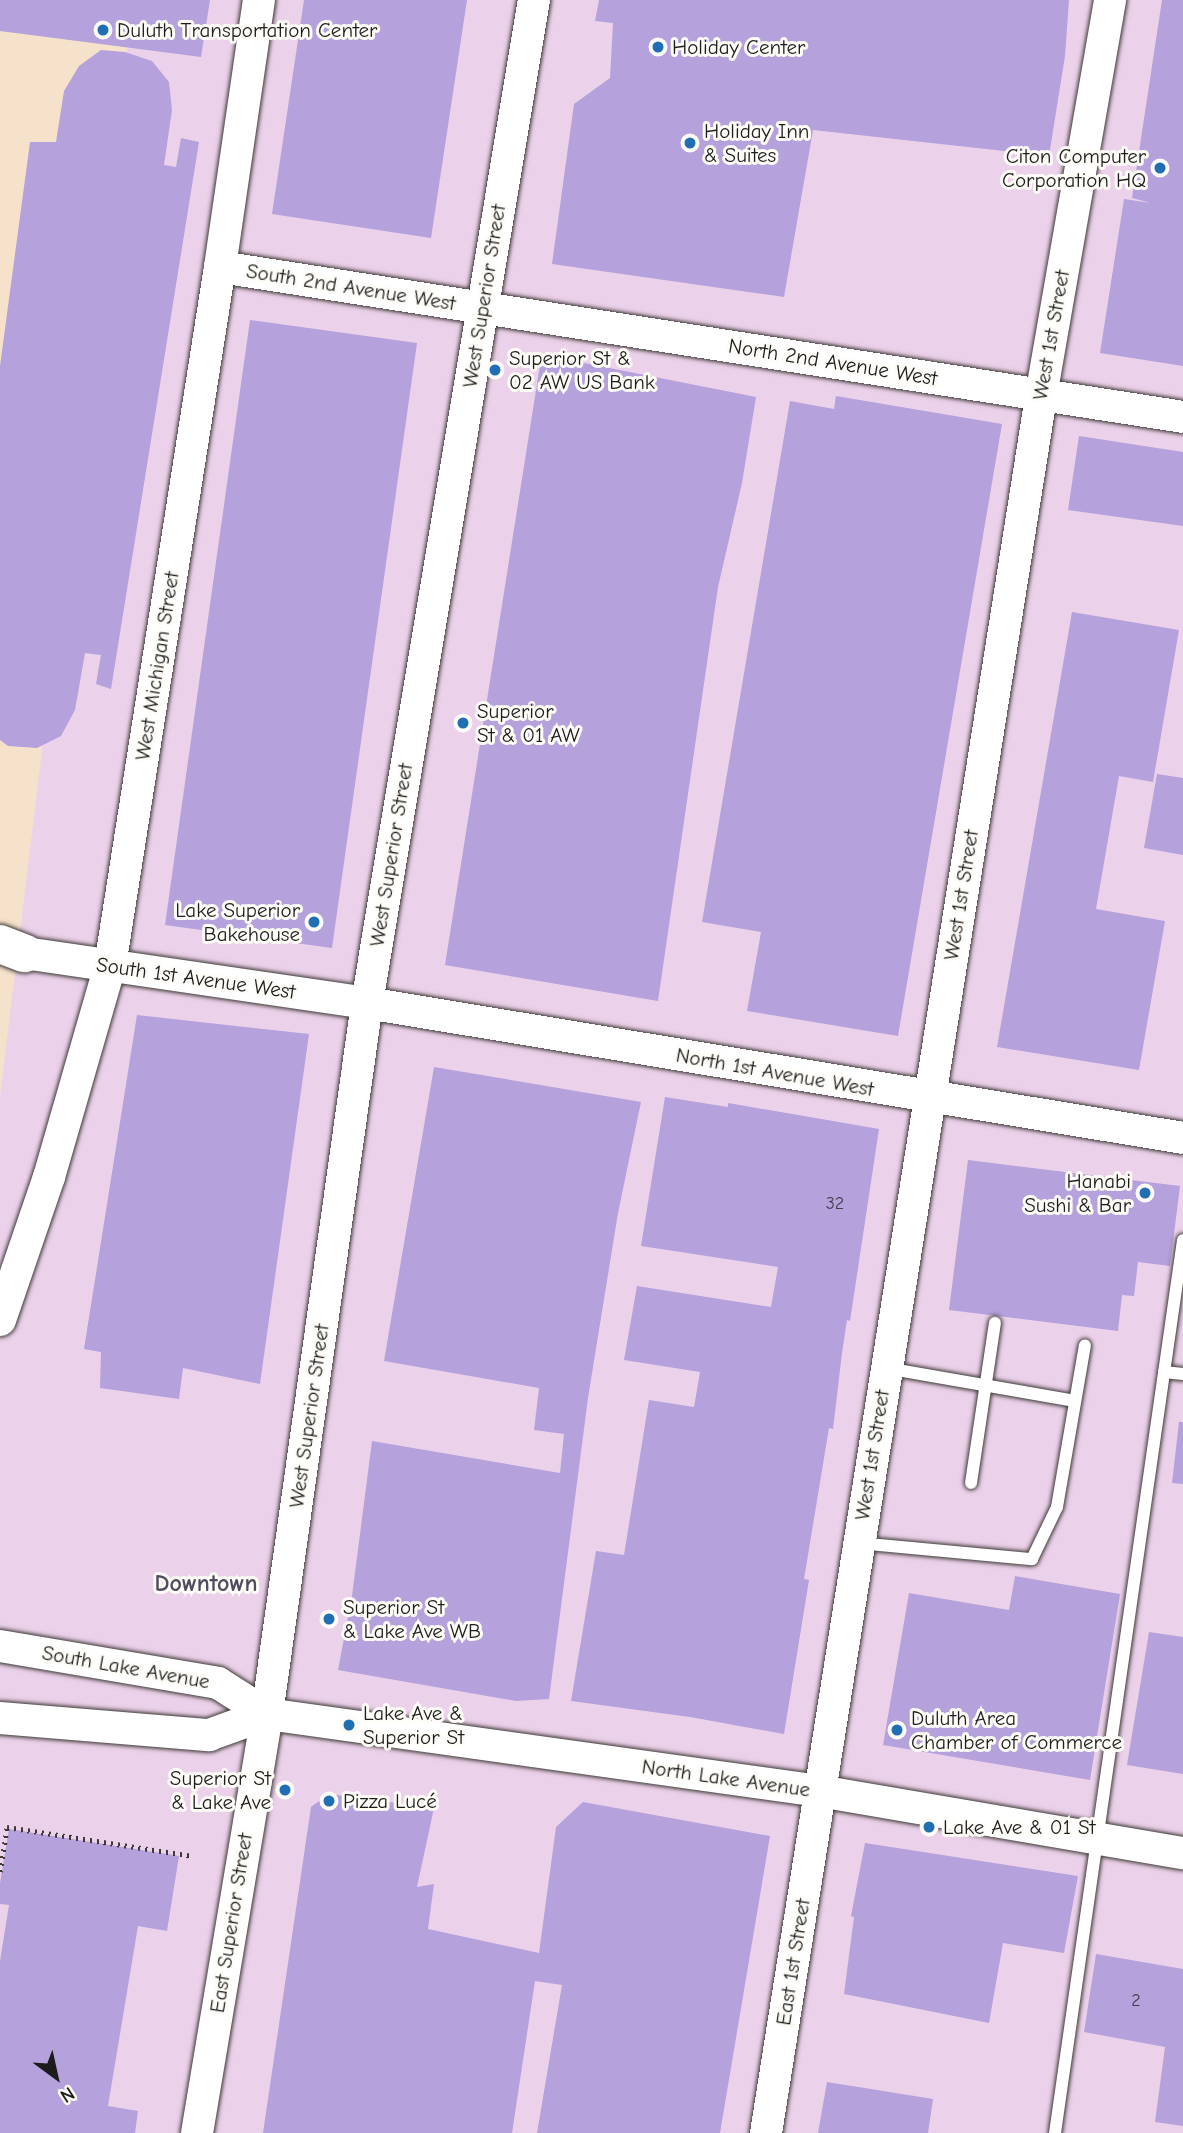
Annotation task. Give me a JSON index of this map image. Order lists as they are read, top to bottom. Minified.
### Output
{"streets":{"street":["South 2nd Avenue West","West Superior Street","West 1st Street","North 2nd Avenue West","West Michigan Street","South 1st Avenue West","North 1st Avenue West","South Lake Avenue","North Lake Avenue","East Superior Street","East 1st Street"]},"crossings":[["South 2nd Avenue West","West Superior Street"],["South 2nd Avenue West","North 2nd Avenue West"],["South 2nd Avenue West","West Michigan Street"],["West Superior Street","North 2nd Avenue West"],["West Superior Street","South 1st Avenue West"],["West Superior Street","North 1st Avenue West"],["West Superior Street","South Lake Avenue"],["West Superior Street","North Lake Avenue"],["West Superior Street","East Superior Street"],["West 1st Street","North 2nd Avenue West"],["West 1st Street","North 1st Avenue West"],["West 1st Street","North Lake Avenue"],["West 1st Street","East 1st Street"],["West Michigan Street","South 1st Avenue West"],["South 1st Avenue West","North 1st Avenue West"],["South Lake Avenue","North Lake Avenue"],["South Lake Avenue","East Superior Street"],["North Lake Avenue","East Superior Street"],["North Lake Avenue","East 1st Street"]],"districts":["Downtown"],"places":["Duluth Transportation Center","Holiday Center","Holiday Inn & Suites","Citon Computer Corporation HQ","Superior St & 02 AW US Bank","Superior St & 01 AW","Lake Superior Bakehouse","Hanabi Sushi & Bar","Superior St & Lake Ave WB","Lake Ave & Superior St","Duluth Area Chamber of Commerce","Superior St & Lake Ave","Pizza Lucé","Lake Ave & 01 St"],"house_numbers":["32","2"],"north":"bottom right"}
